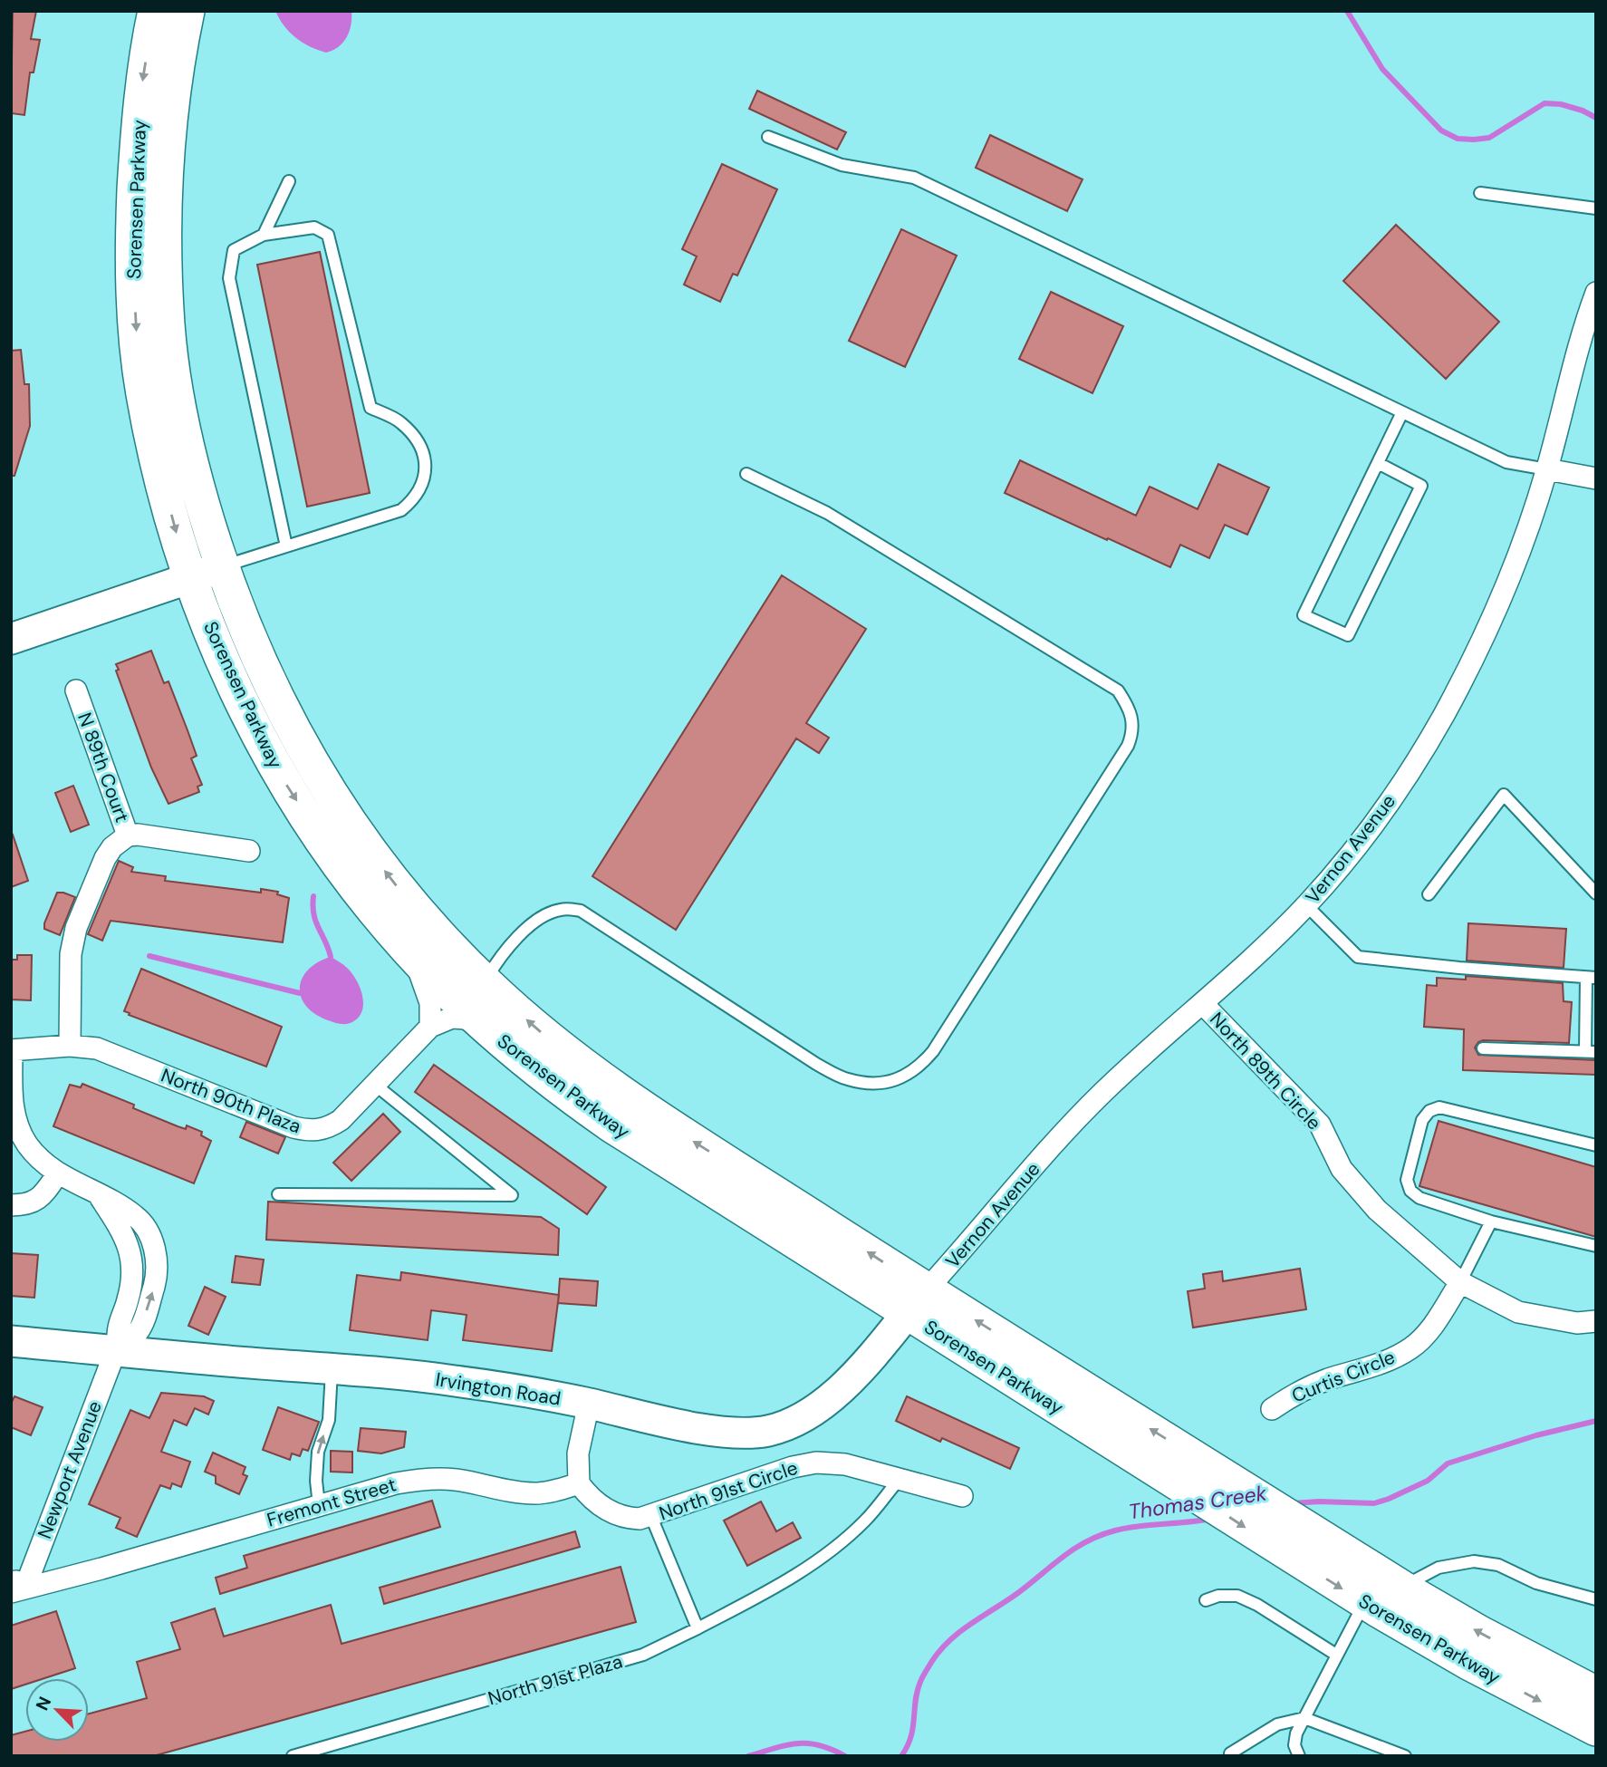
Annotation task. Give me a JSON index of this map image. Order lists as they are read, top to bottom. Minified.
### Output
{"streets":{"main road":["Sorensen Parkway"],"street":["N 89th Court","Vernon Avenue","North 89th Circle","North 90th Plaza","Curtis Circle","Irvington Road","Newport Avenue","North 91st Circle","Fremont Street"],"lane":["North 91st Plaza"]},"crossings":[["Sorensen Parkway","Vernon Avenue"],["Sorensen Parkway","Irvington Road"],["Vernon Avenue","North 89th Circle"],["Vernon Avenue","Irvington Road"],["North 89th Circle","Curtis Circle"],["Irvington Road","Newport Avenue"],["Newport Avenue","Fremont Street"],["North 91st Circle","Fremont Street"],["North 91st Circle","North 91st Plaza"]],"water":["Thomas Creek"],"north":"top left"}
